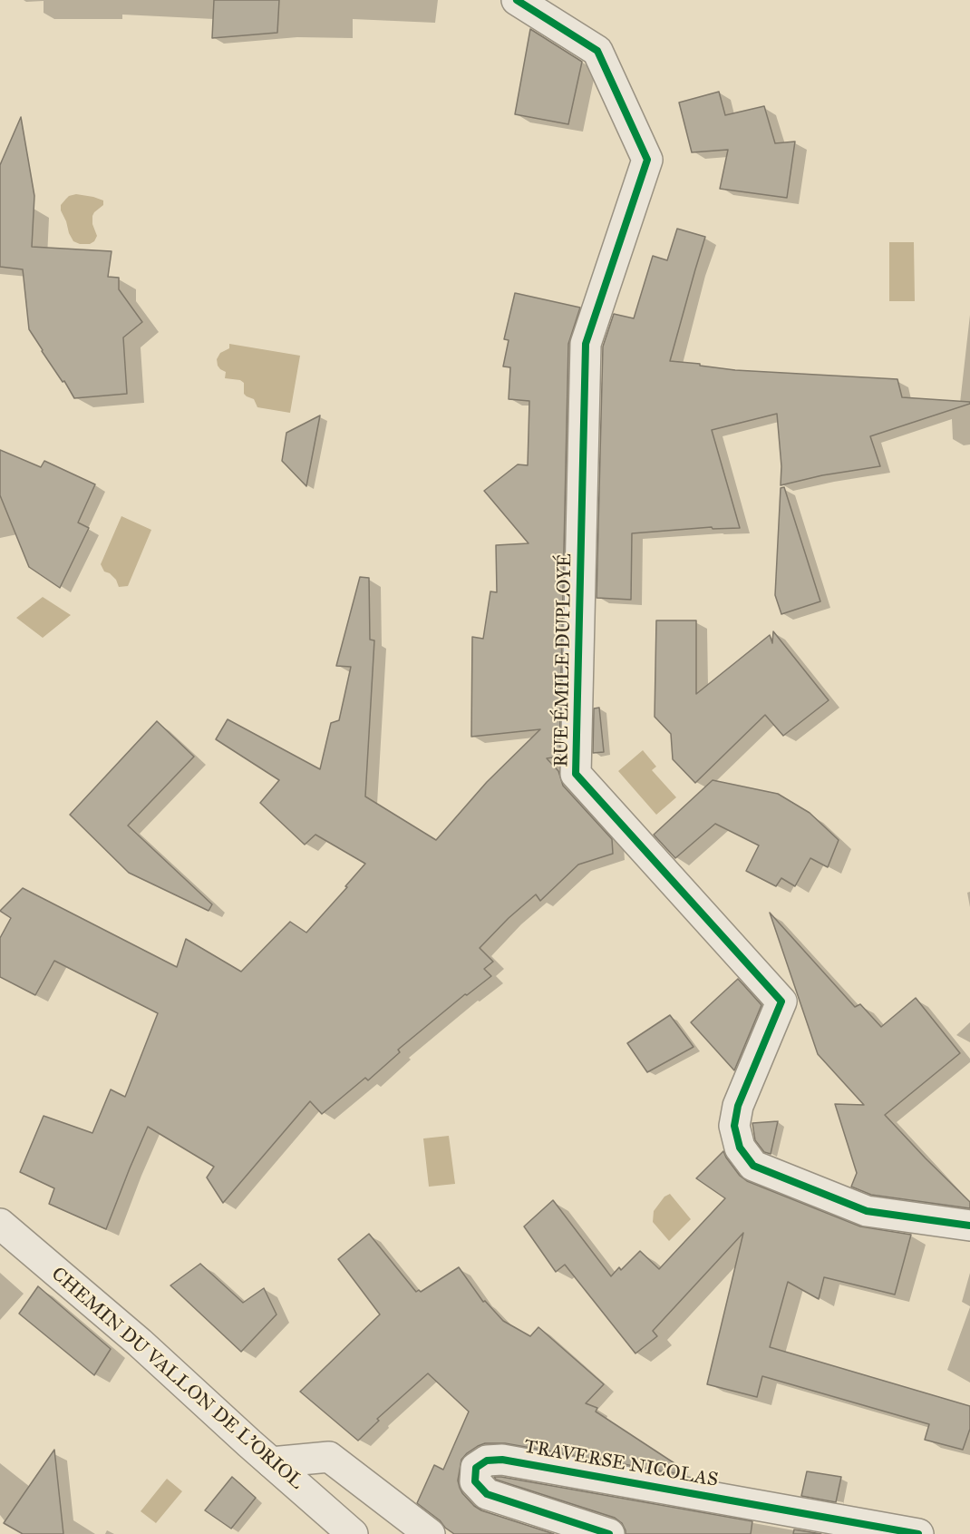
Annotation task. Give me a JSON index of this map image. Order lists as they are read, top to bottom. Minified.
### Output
{"streets":{"street":["RUE ÉMILE DUPLOYÉ","CHEMIN DU VALLON DE L'ORIOL","TRAVERSE NICOLAS"]}}
